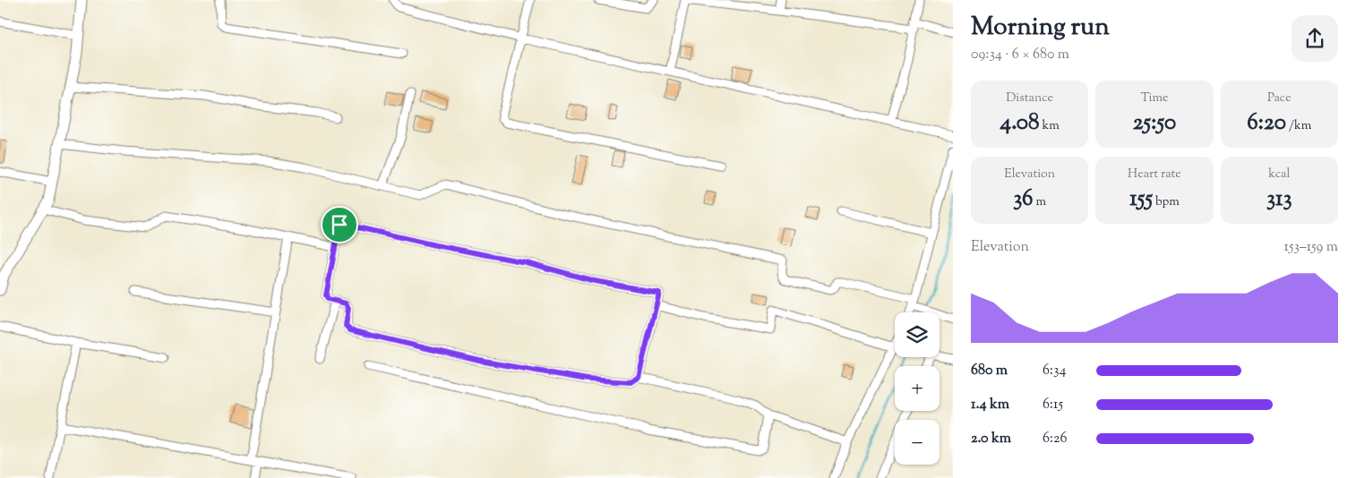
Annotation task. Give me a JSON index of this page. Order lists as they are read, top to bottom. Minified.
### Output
{"page":{"heading":["Morning run","09:34 · 6 × 680 m"],"stats":[["Distance","4.08 km"],["Time","25:50"],["Pace","6:20 /km"],["Elevation","36 m"],["Heart rate","155 bpm"],["kcal","313"]],"chart":["Elevation","153–159 m"],"map_buttons":["+","−"],"list":[{"name":"680 m","note":"6:34"},{"name":"1.4 km","note":"6:15"},{"name":"2.0 km","note":"6:26"}]}}
